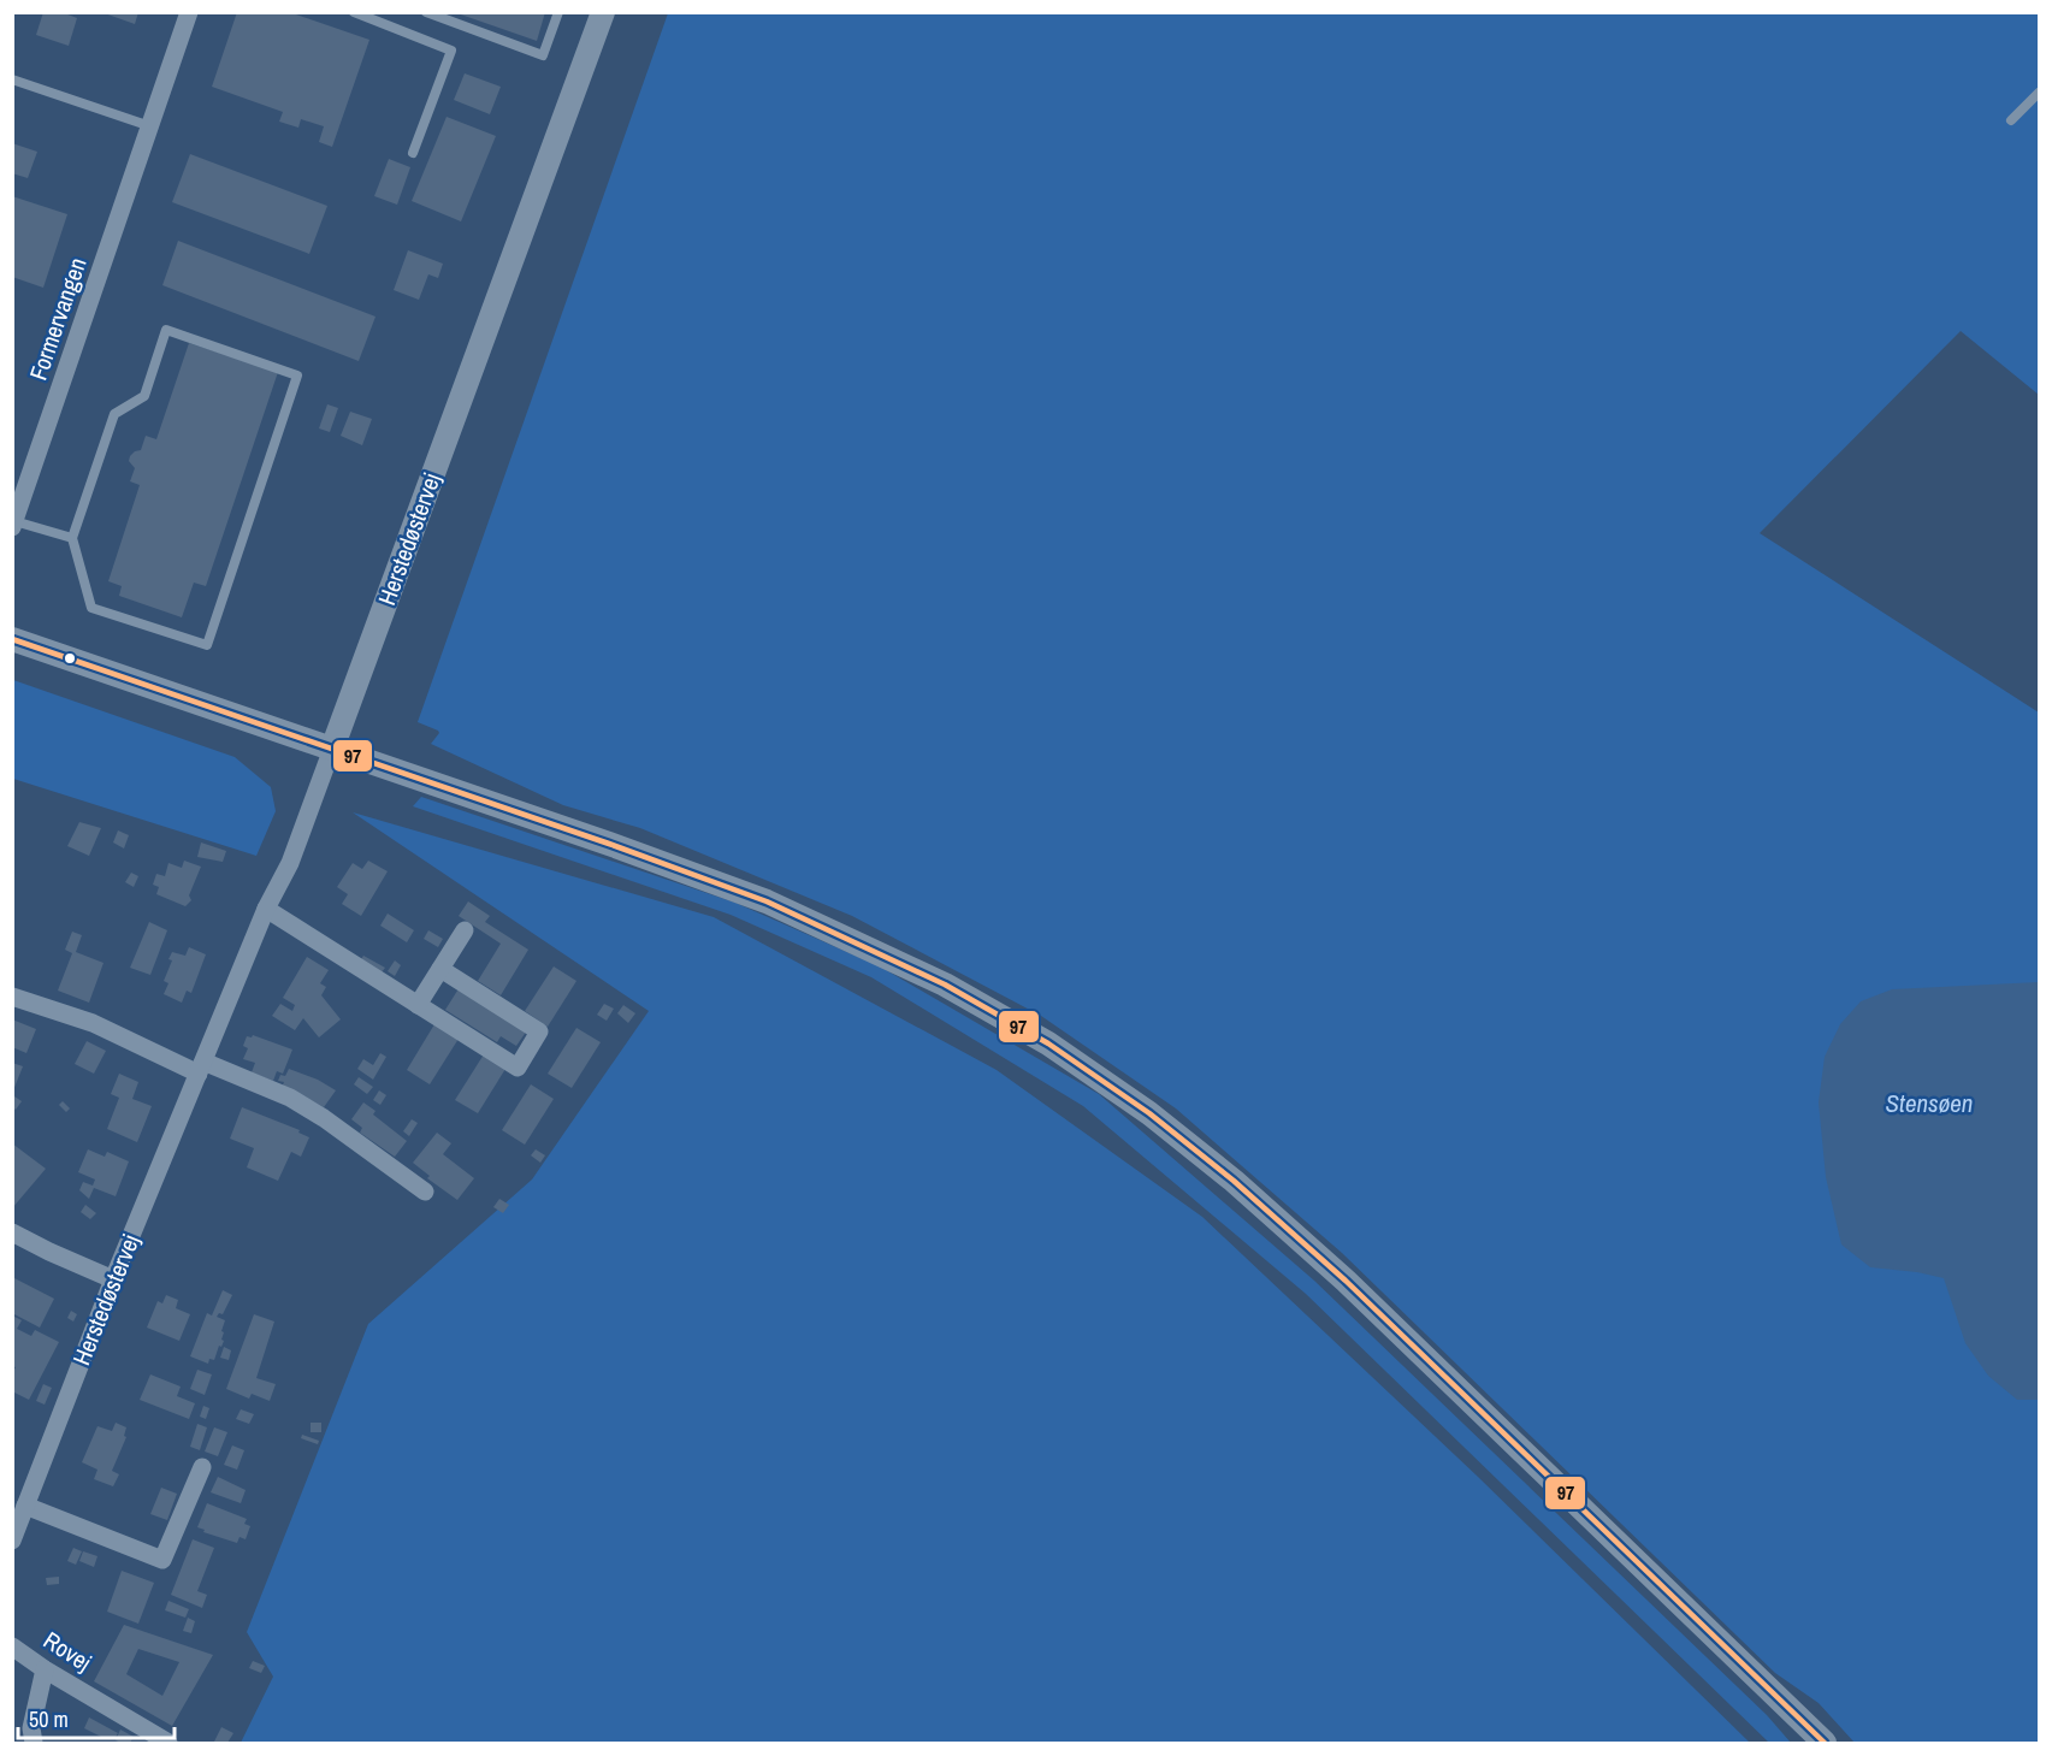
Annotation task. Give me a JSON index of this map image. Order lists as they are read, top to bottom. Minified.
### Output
{"streets":{"street":["Formervangen","Herstedøstervej","Rovej"]},"water":["Stensøen"],"lines":["transit line 97"],"scale_bar":"50 m"}
